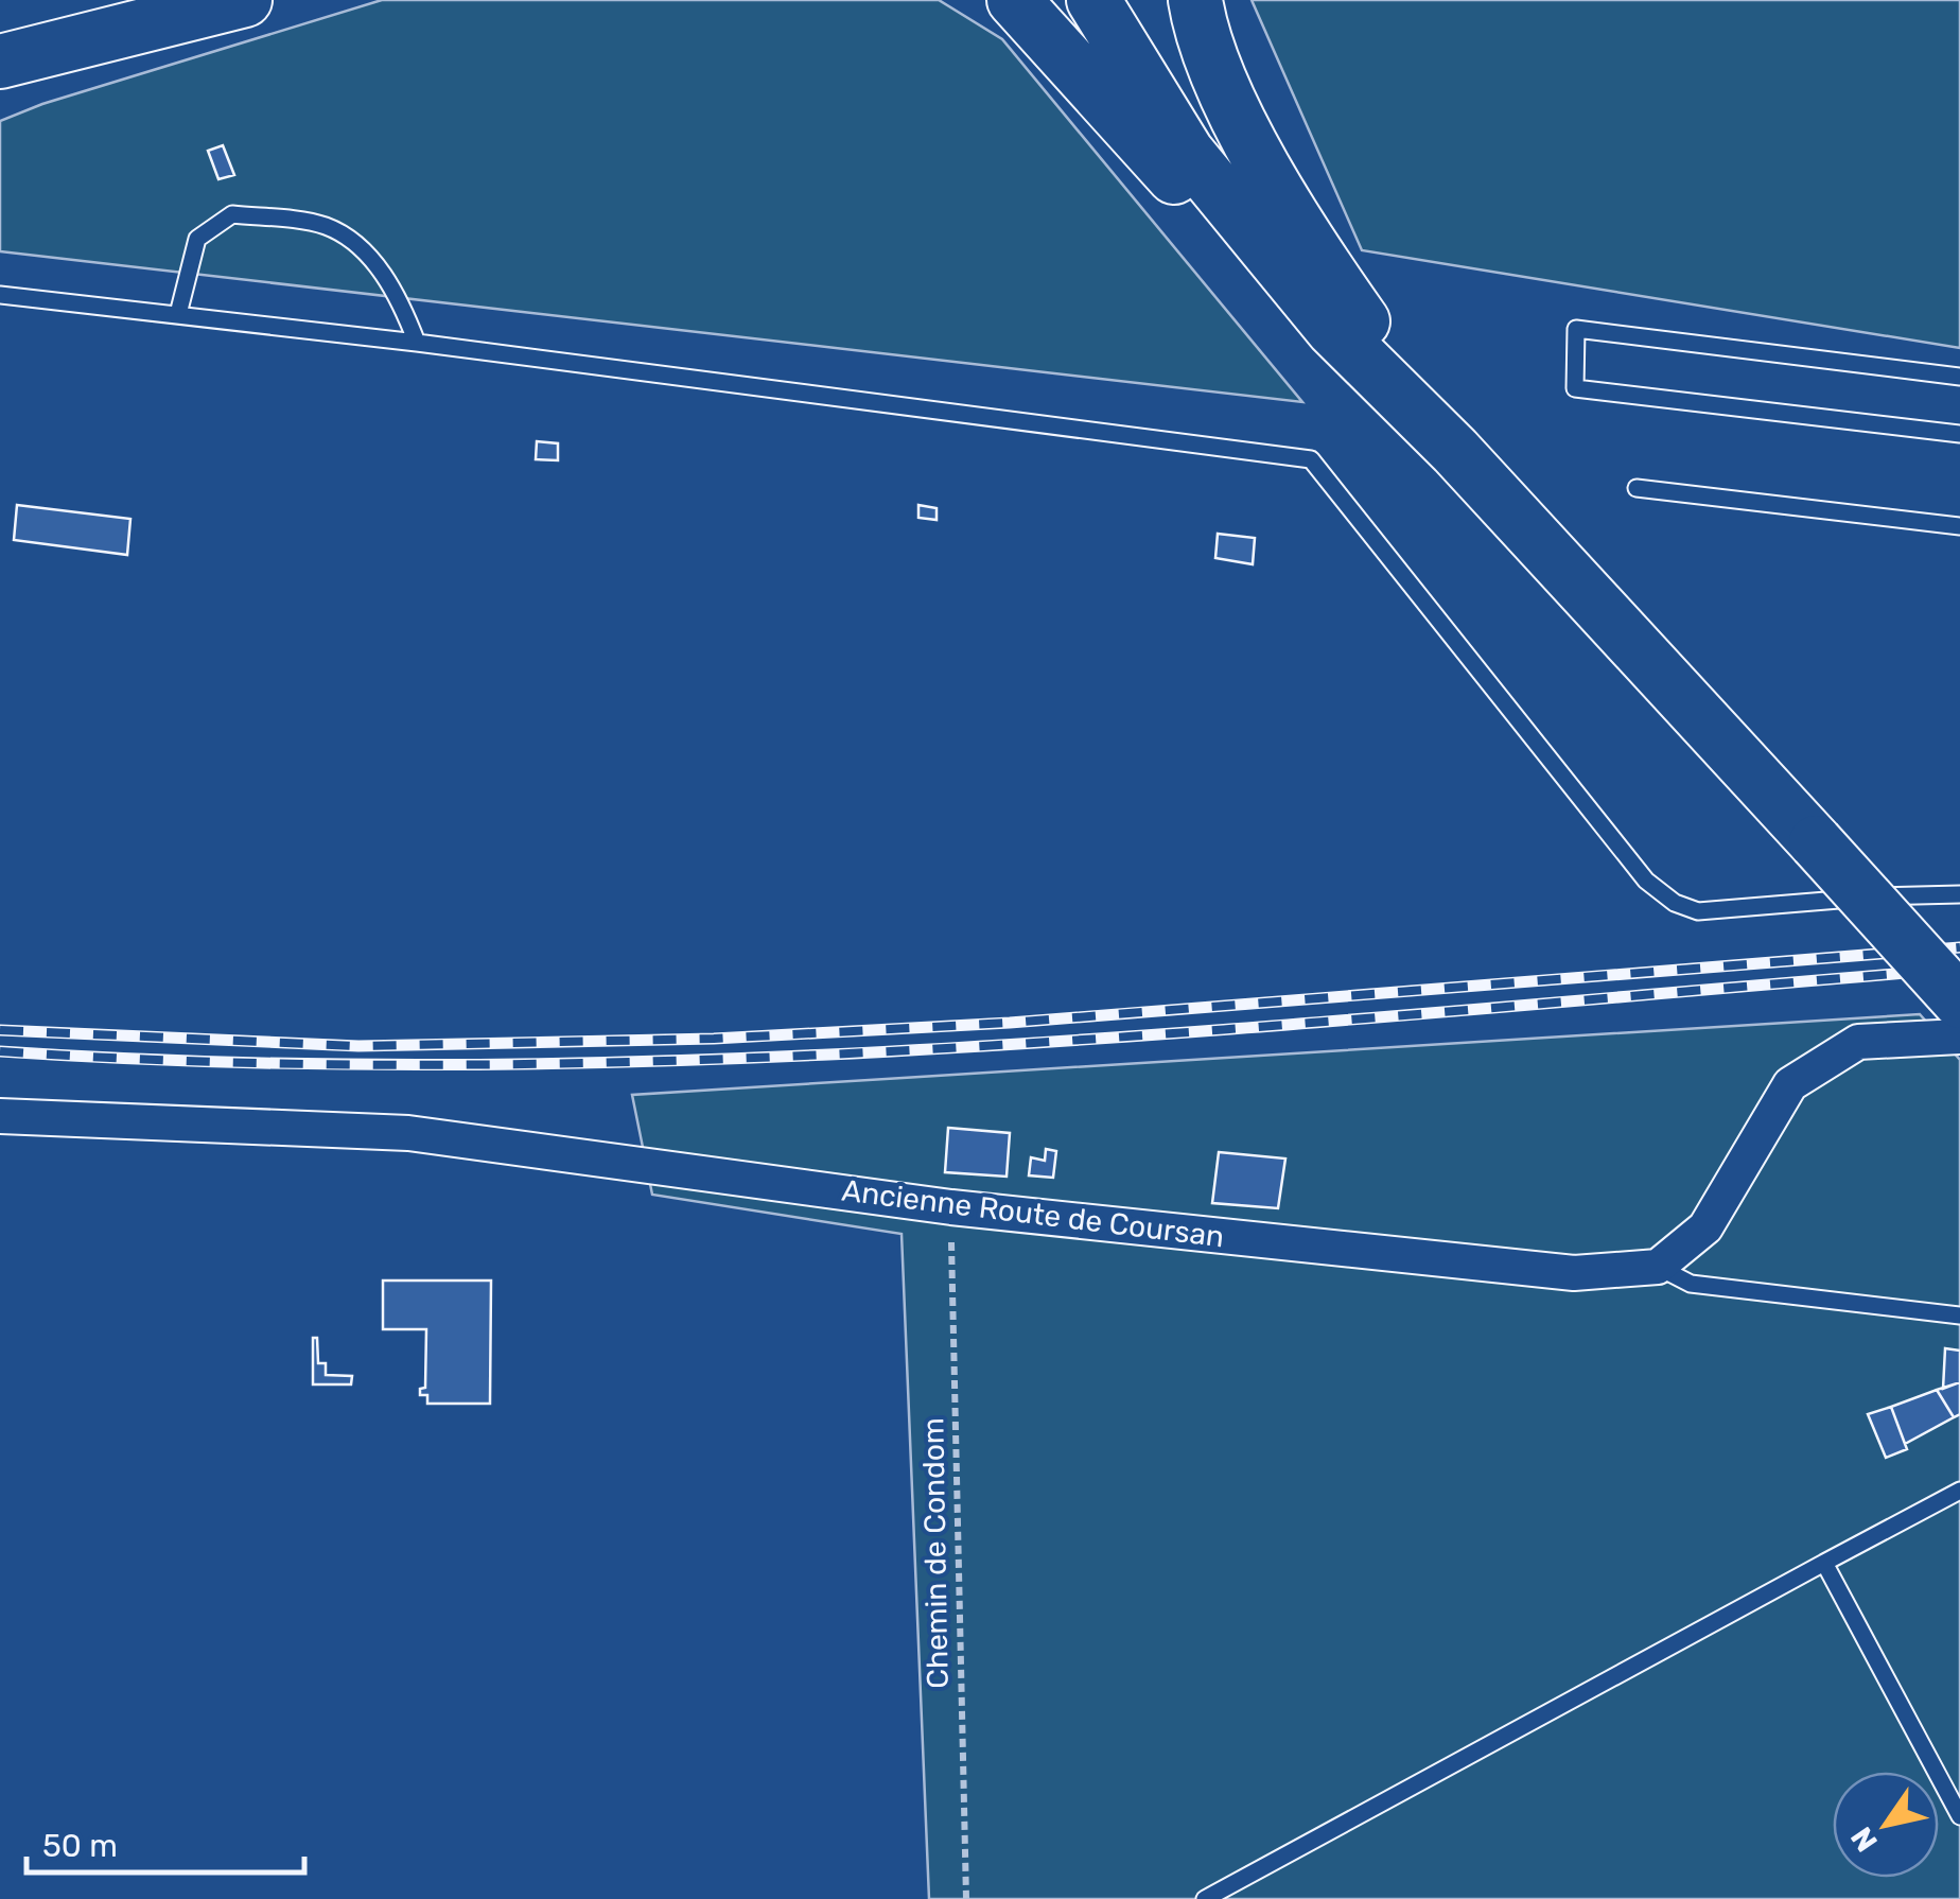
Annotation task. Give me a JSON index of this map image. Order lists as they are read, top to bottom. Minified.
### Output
{"streets":{"street":["Ancienne Route de Coursan"],"path":["Chemin de Condom"]},"crossings":[["Ancienne Route de Coursan","Chemin de Condom"]],"scale_bar":"50 m","north":"bottom left"}
